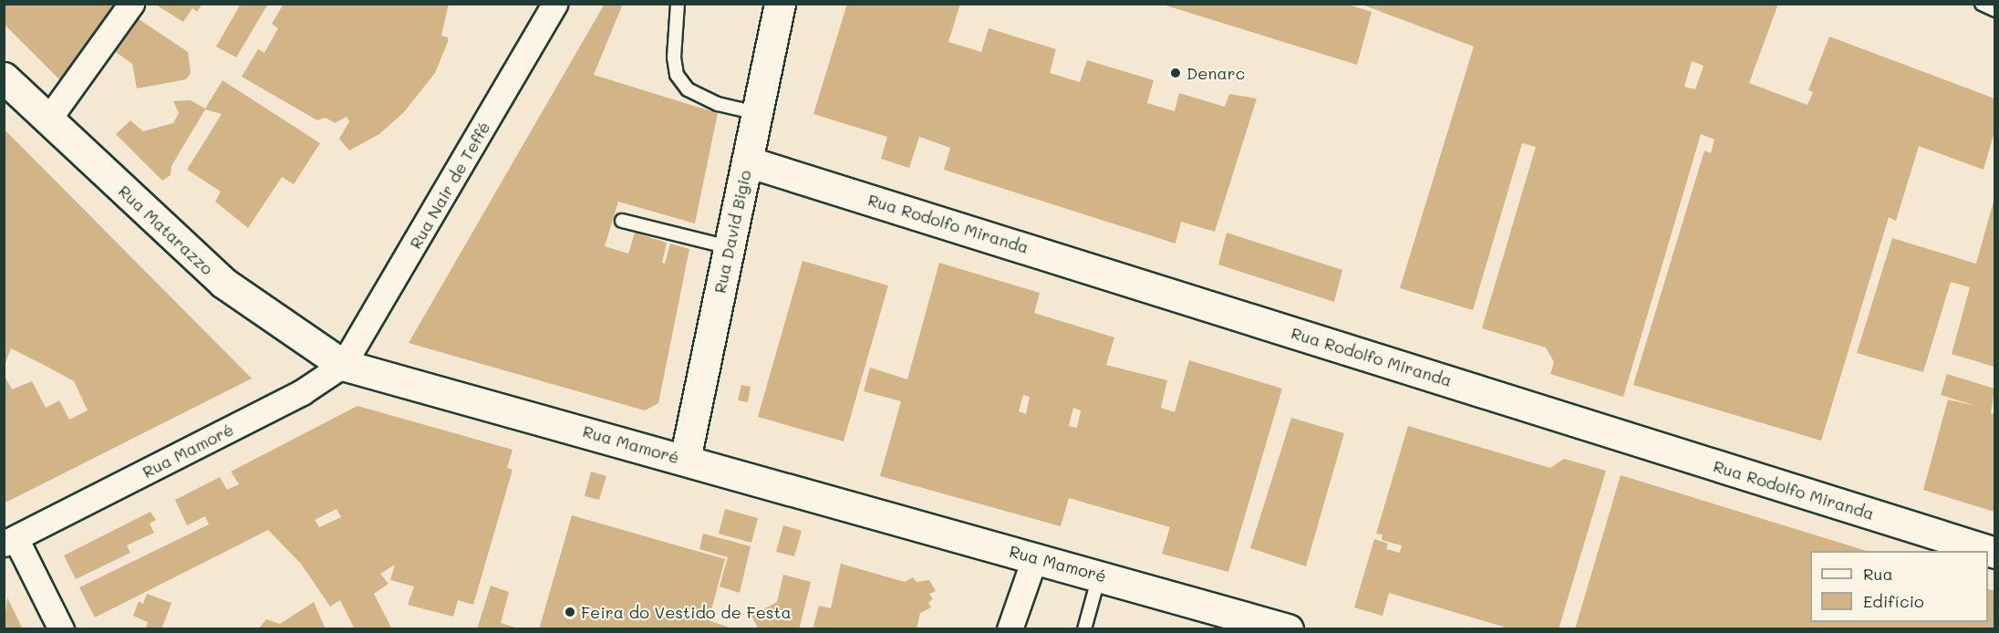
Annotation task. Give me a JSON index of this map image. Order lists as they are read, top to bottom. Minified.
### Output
{"streets":{"street":["Rua Nair de Teffé","Rua Rodolfo Miranda","Rua Matarazzo","Rua David Bigio","Rua Mamoré"]},"crossings":[["Rua Nair de Teffé","Rua Matarazzo"],["Rua Nair de Teffé","Rua Mamoré"],["Rua Rodolfo Miranda","Rua David Bigio"],["Rua Matarazzo","Rua Mamoré"],["Rua David Bigio","Rua Mamoré"]],"places":["Denarc","Feira do Vestido de Festa"],"legend":["Rua","Edifício"]}
